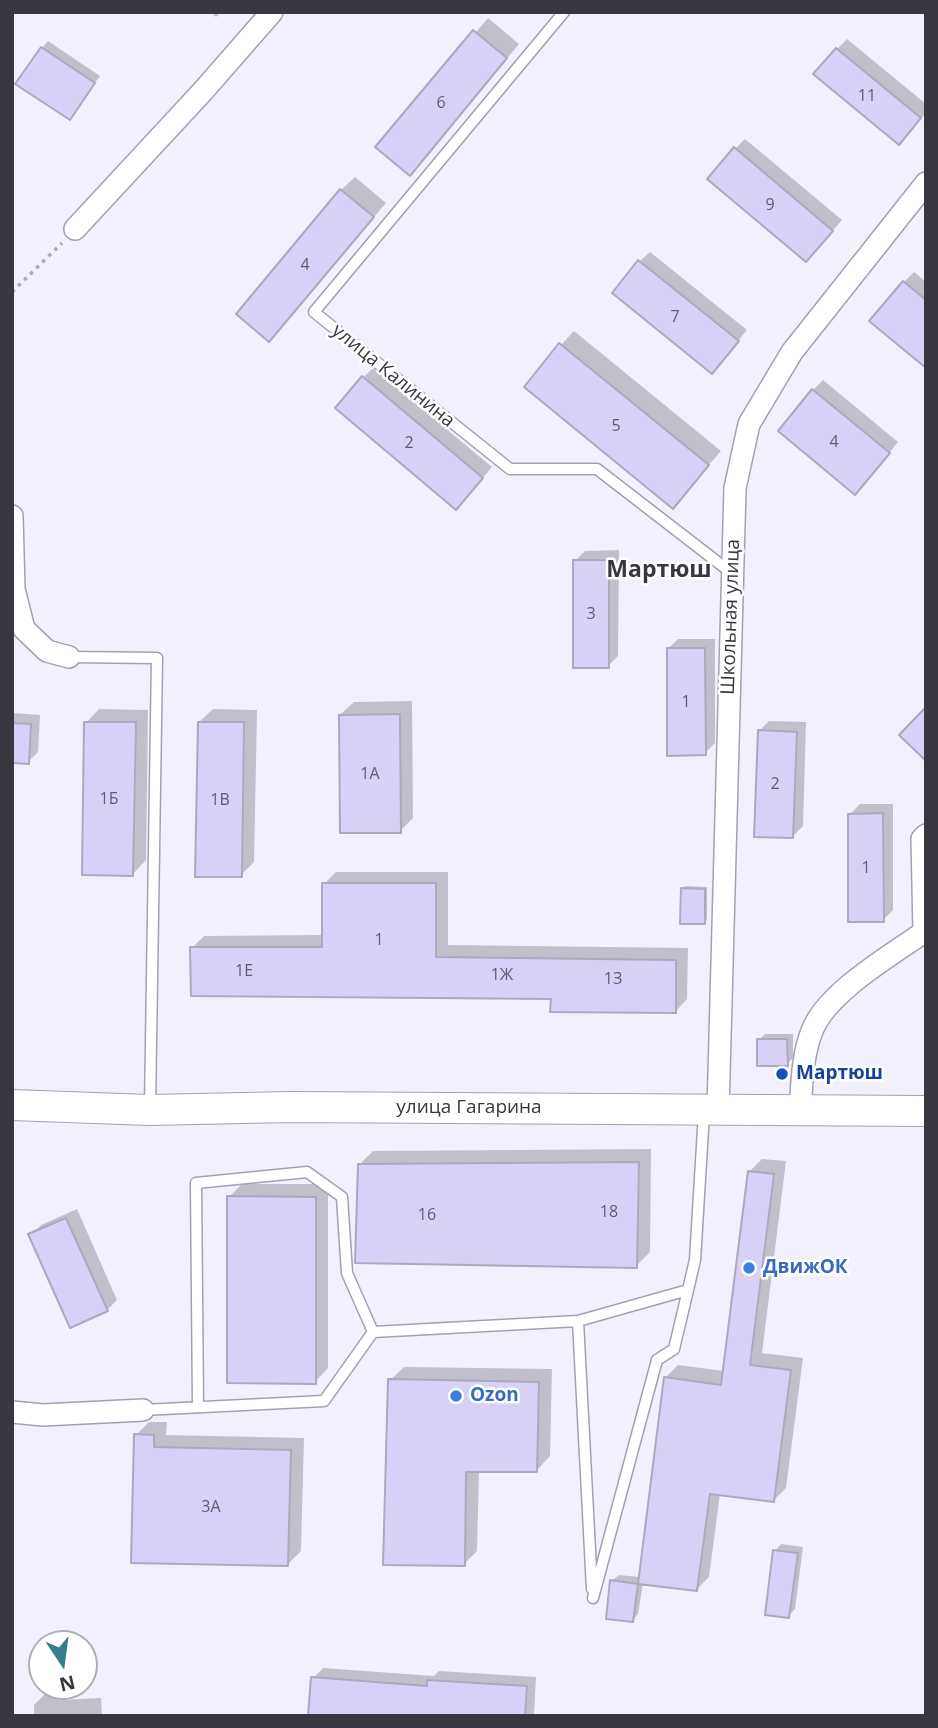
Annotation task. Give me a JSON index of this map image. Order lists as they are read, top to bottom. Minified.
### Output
{"streets":{"main road":["улица Гагарина"],"street":["Школьная улица"],"lane":["улица Калинина"]},"crossings":[["улица Калинина","Школьная улица"],["Школьная улица","улица Гагарина"]],"districts":["Мартюш"],"places":["Мартюш","ДвижОК","Ozon"],"house_numbers":["11","6","9","4","7","5","4","2","3","1","1А","2","1Б","1В","1","1","1Е","1Ж","1З","18","16","3А"],"north":"bottom"}
